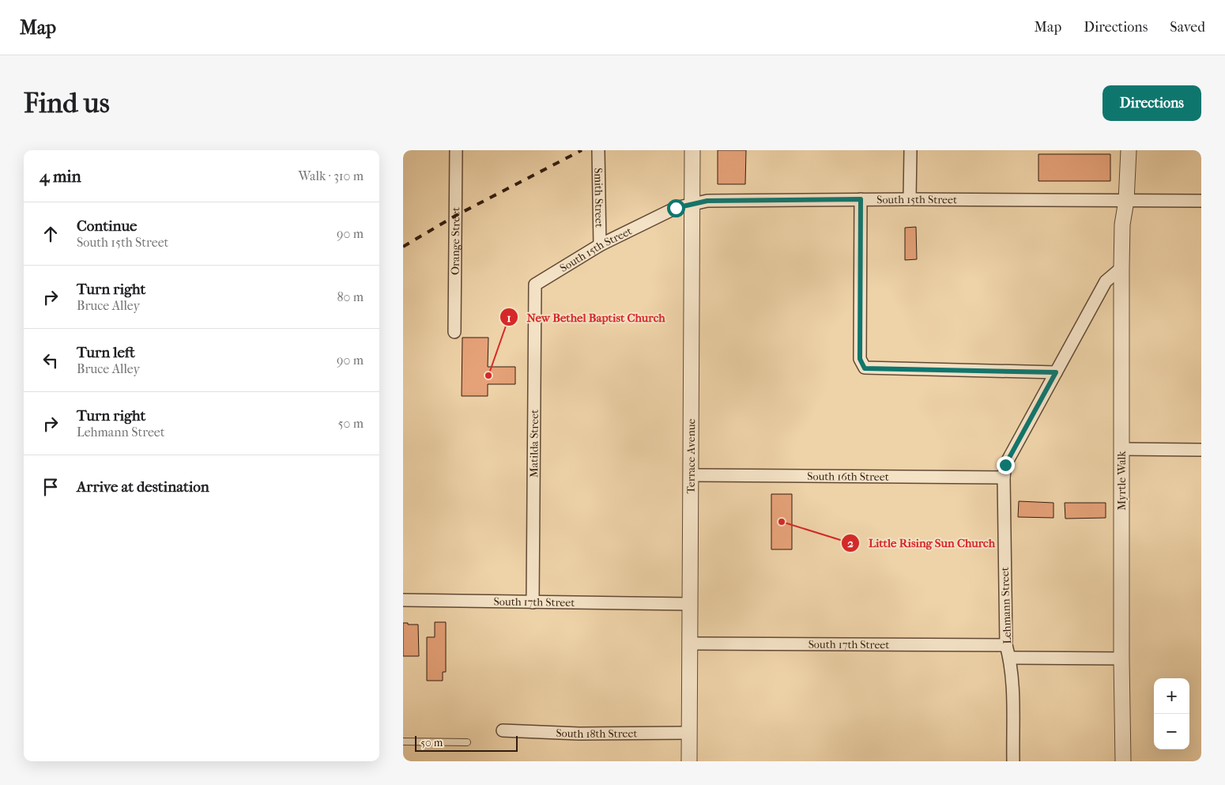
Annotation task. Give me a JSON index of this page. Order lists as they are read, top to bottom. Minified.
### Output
{"streets":{"street":["Smith Street","South 15th Street","Orange Street","Matilda Street","Terrace Avenue","South 16th Street","Myrtle Walk","South 17th Street","Lehmann Street","South 18th Street"]},"crossings":[["Smith Street","South 15th Street"],["South 15th Street","Matilda Street"],["South 15th Street","Terrace Avenue"],["South 15th Street","Myrtle Walk"],["Matilda Street","South 17th Street"],["Terrace Avenue","South 16th Street"],["Terrace Avenue","South 17th Street"],["Terrace Avenue","South 18th Street"],["South 16th Street","Lehmann Street"],["Myrtle Walk","Lehmann Street"],["South 17th Street","Lehmann Street"]],"places":["New Bethel Baptist Church","Little Rising Sun Church"],"scale_bar":"50 m","page":{"header":"Map","nav":["Map","Directions","Saved"],"buttons":"Directions","title":"Find us","heading":["4 min","Walk · 310 m"],"list":[["Continue","South 15th Street","90 m"],["Turn right","Bruce Alley","80 m"],["Turn left","Bruce Alley","90 m"],["Turn right","Lehmann Street","50 m"],"Arrive at destination"],"map_buttons":["+","−"],"scale":"50 m"}}
